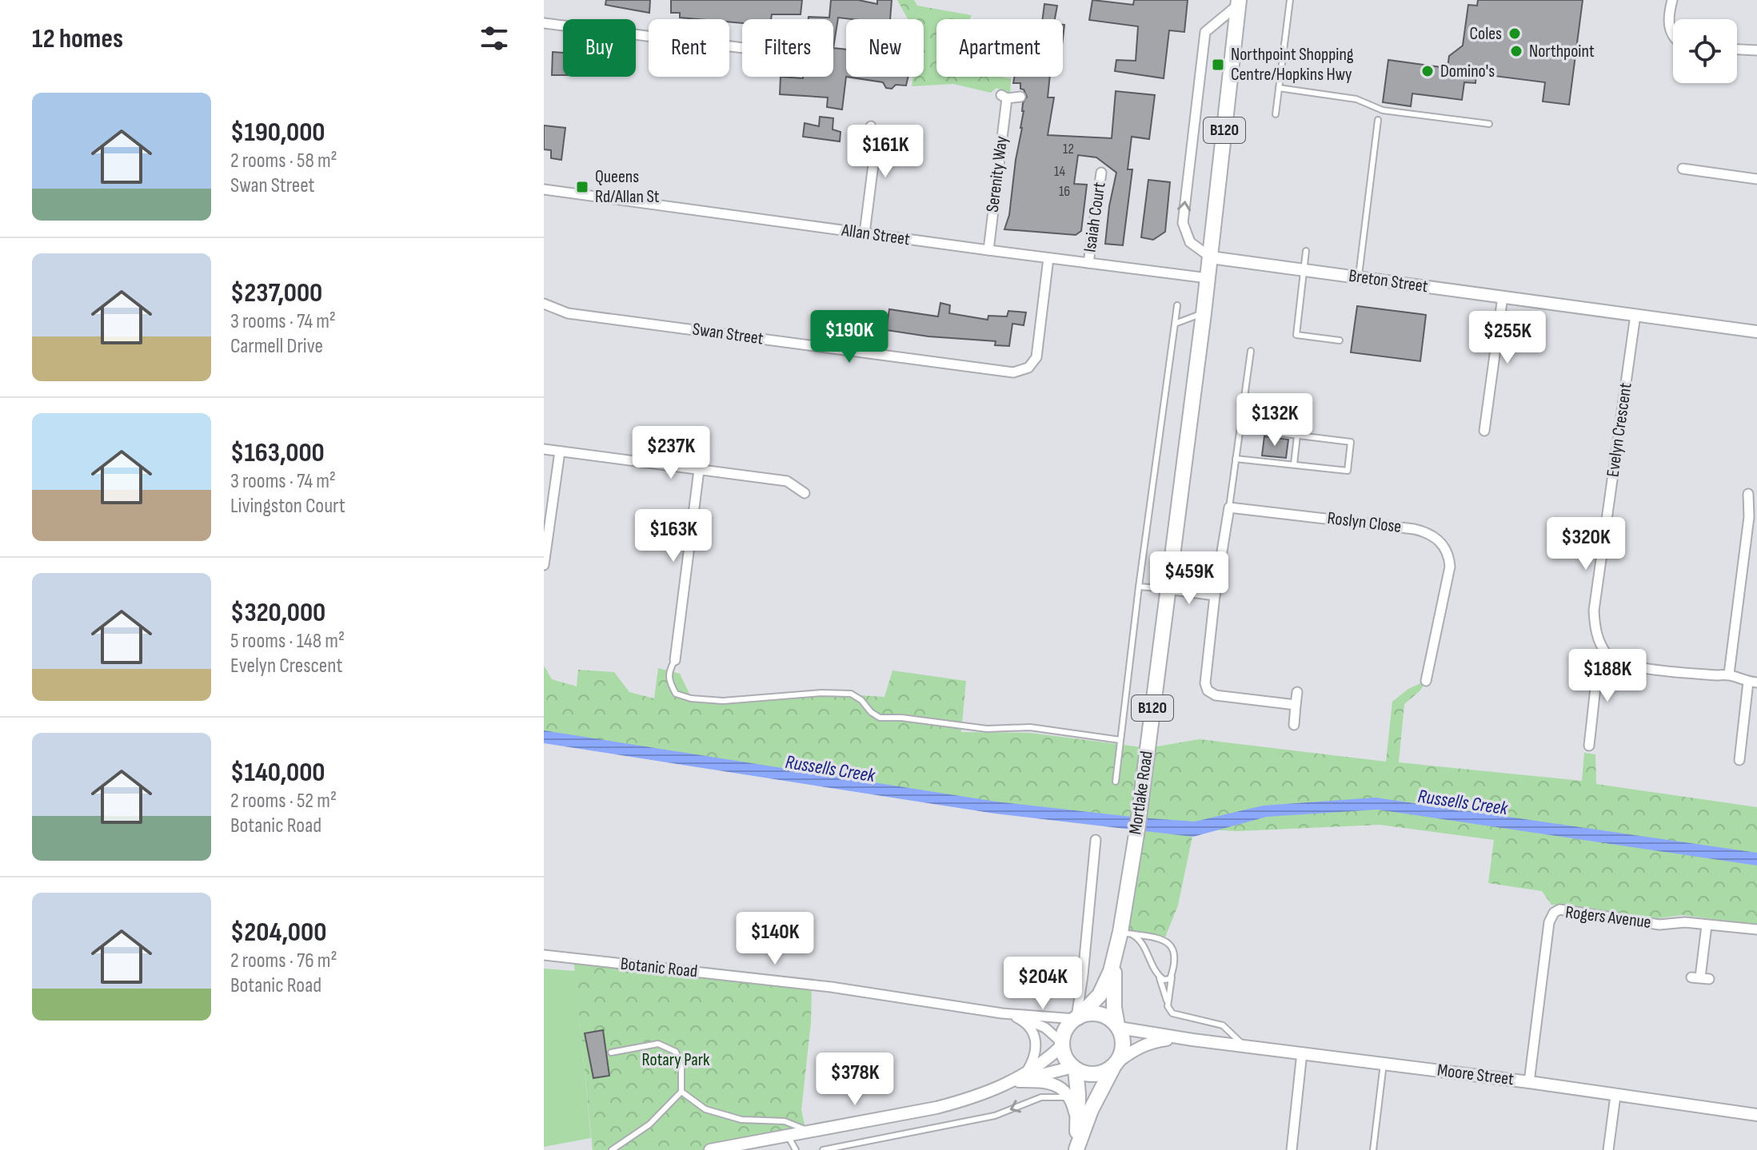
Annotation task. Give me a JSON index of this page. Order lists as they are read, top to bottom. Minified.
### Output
{"streets":{"main road":["B120","Mortlake Road"],"street":["Serenity Way","Isaiah Court","Allan Street","Breton Street","Swan Street","Evelyn Crescent","Roslyn Close","Rogers Avenue","Botanic Road","Moore Street"]},"crossings":[["B120","Mortlake Road"],["B120","Botanic Road"],["B120","Moore Street"],["Serenity Way","Allan Street"],["Isaiah Court","Allan Street"],["Allan Street","Swan Street"],["Allan Street","Mortlake Road"],["Breton Street","Evelyn Crescent"],["Breton Street","Mortlake Road"],["Mortlake Road","Botanic Road"],["Mortlake Road","Moore Street"],["Rogers Avenue","Moore Street"],["Botanic Road","Moore Street"]],"water":["Russells Creek"],"parks":["Rotary Park"],"places":{"other":["Coles","Northpoint","Domino's"],"transit":["Northpoint Shopping Centre/Hopkins Hwy","Queens Rd/Allan St"]},"house_numbers":["12","14","16"],"page":{"heading":"12 homes","chip":["Buy","Rent","Filters","New","Apartment"],"list":[{"name":"$190,000","note":"2 rooms · 58 m² · Swan Street"},{"name":"$237,000","note":"3 rooms · 74 m² · Carmell Drive"},{"name":"$163,000","note":"3 rooms · 74 m² · Livingston Court"},{"name":"$320,000","note":"5 rooms · 148 m² · Evelyn Crescent"},{"name":"$140,000","note":"2 rooms · 52 m² · Botanic Road"},{"name":"$204,000","note":"2 rooms · 76 m² · Botanic Road"}],"price":["$161K","$190K","$255K","$132K","$237K","$163K","$320K","$459K","$188K","$140K","$204K","$378K"]}}
